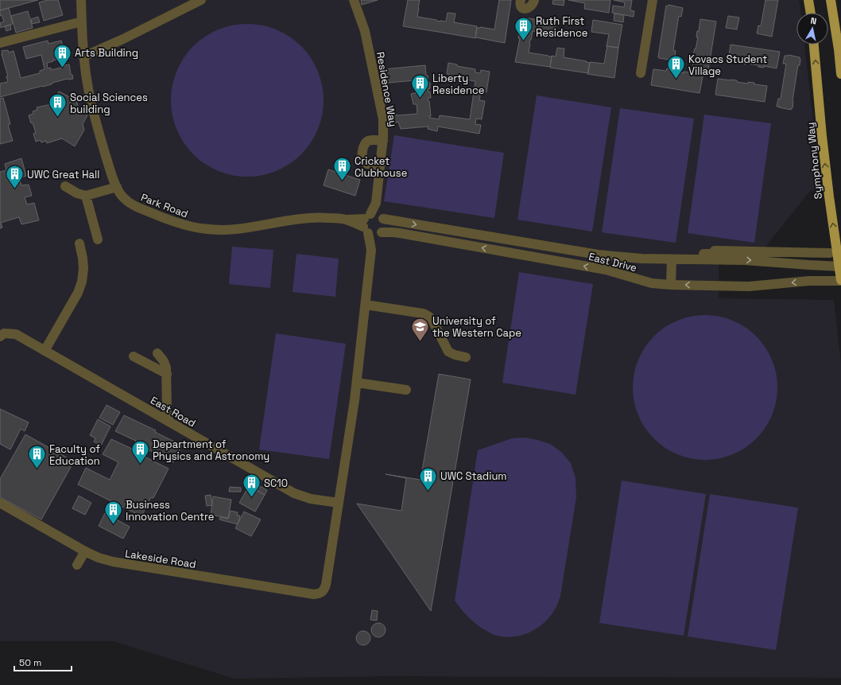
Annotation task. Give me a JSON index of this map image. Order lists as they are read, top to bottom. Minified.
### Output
{"streets":{"main road":["Symphony Way"],"street":["Residence Way","Park Road","East Drive","East Road","Lakeside Road"]},"crossings":[["Residence Way","Park Road"],["Residence Way","East Drive"],["Symphony Way","East Drive"],["Park Road","East Drive"],["East Road","Lakeside Road"]],"one_way":["Symphony Way"],"places":{"building":["Ruth First Residence","Arts Building","Kovacs Student Village","Liberty Residence","Social Sciences building","Cricket Clubhouse","UWC Great Hall","Department of Physics and Astronomy","Faculty of Education","UWC Stadium","SC10","Business Innovation Centre"],"school or university":["University of the Western Cape"]},"scale_bar":"50 m","north":"top"}
